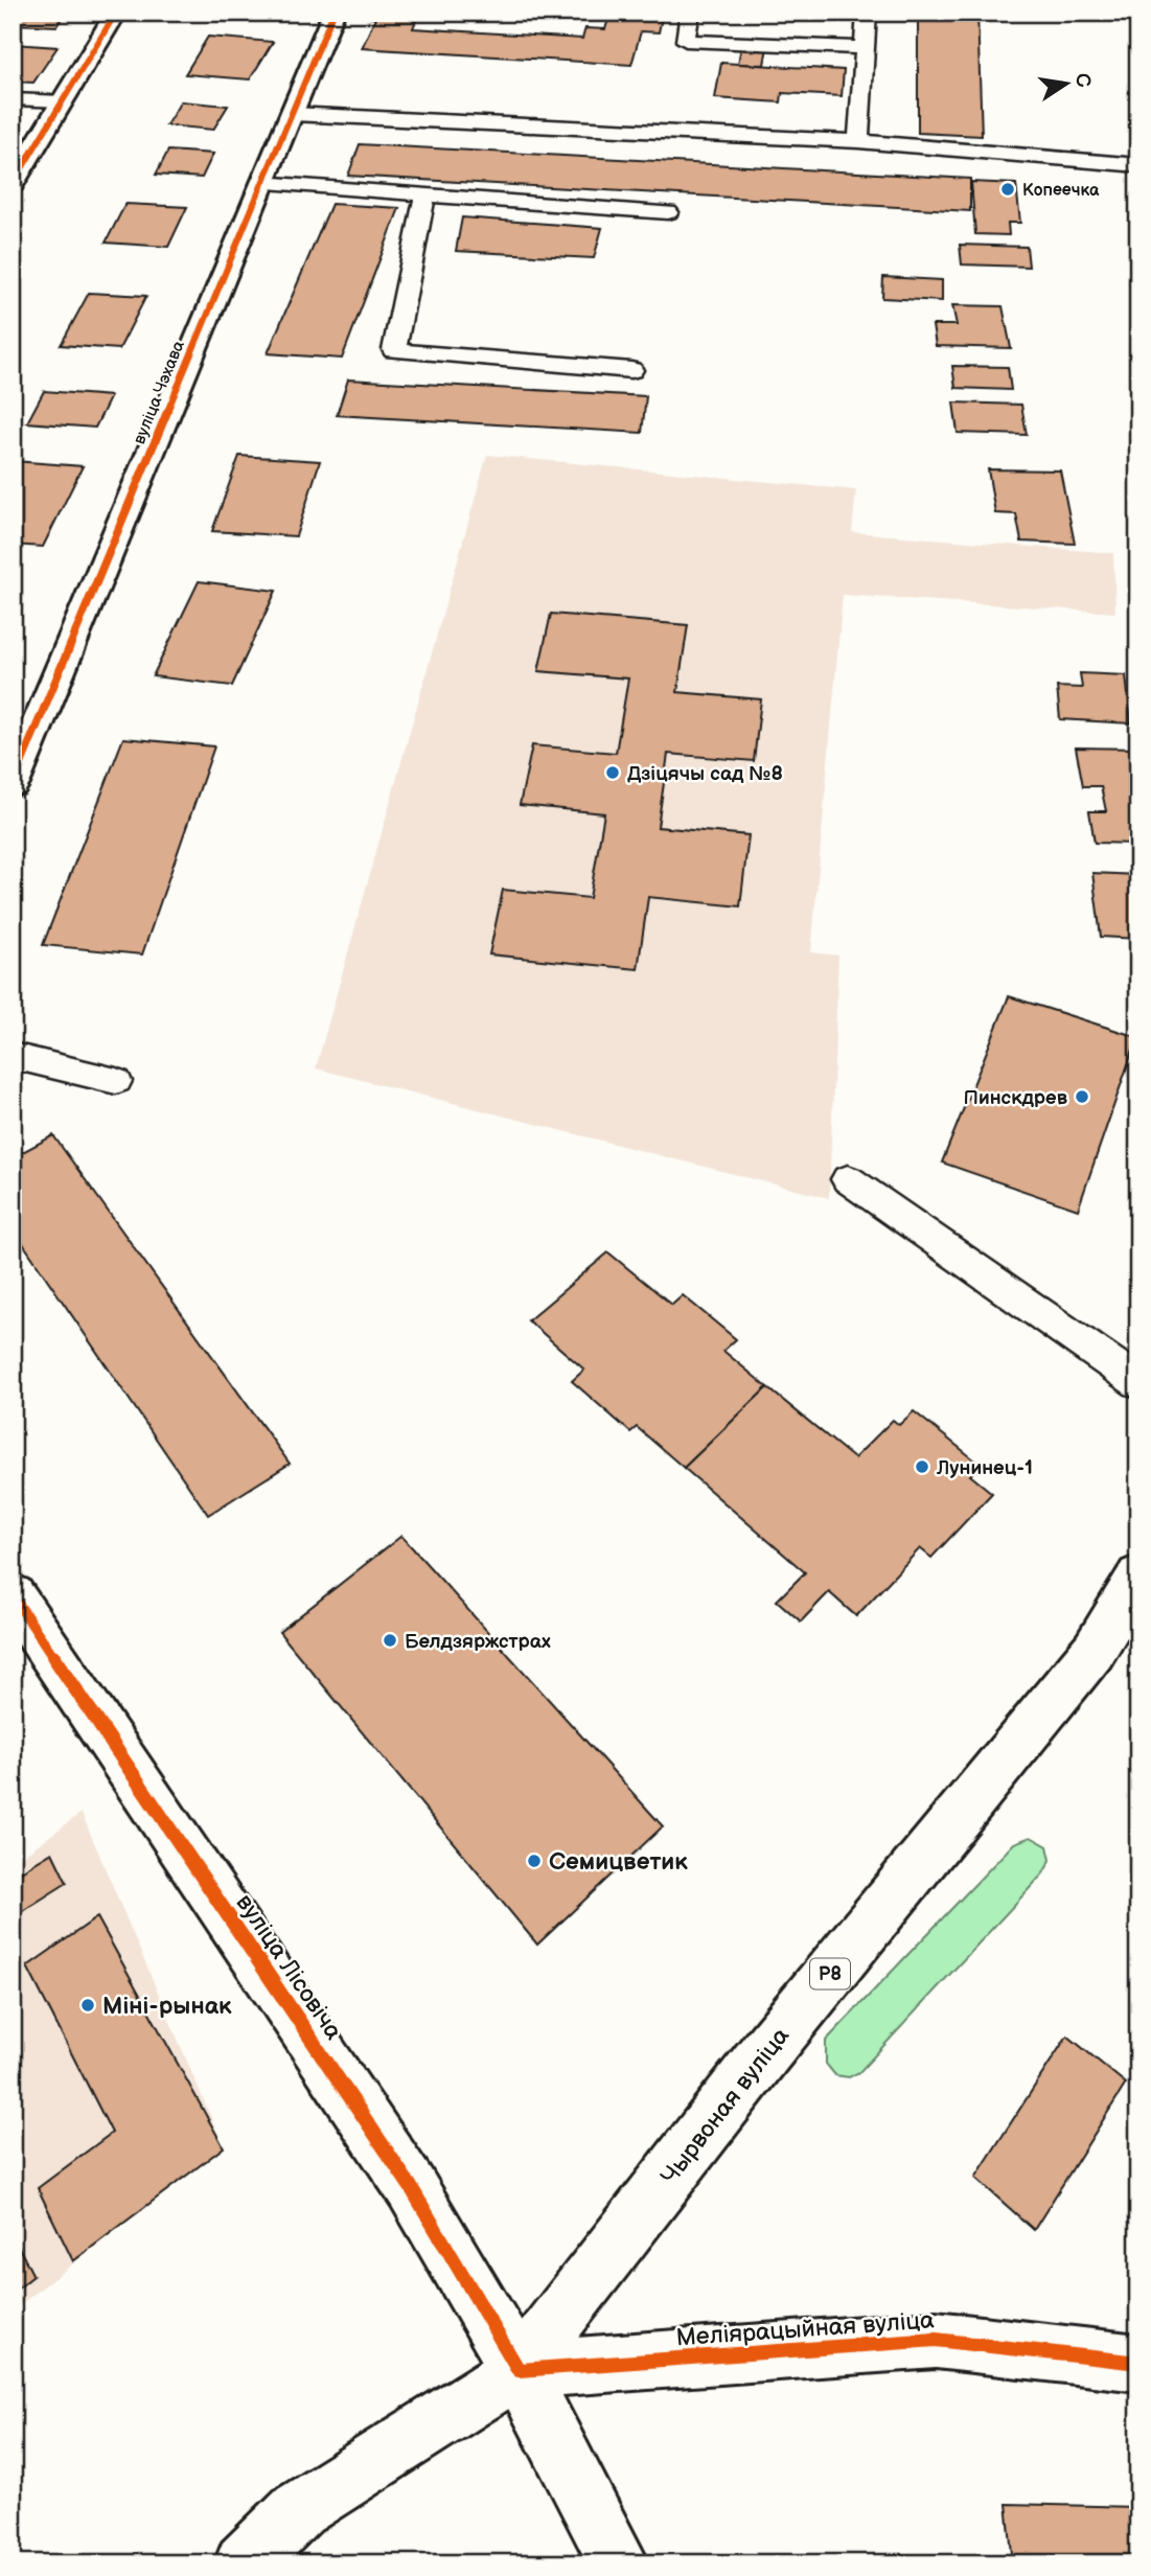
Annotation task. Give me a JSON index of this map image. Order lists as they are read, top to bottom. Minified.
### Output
{"streets":{"street":["вуліца Чэхава","вуліца Лісовіча","Р8","Чырвоная вуліца","Меліярацыйная вуліца"]},"crossings":[["вуліца Лісовіча","Чырвоная вуліца"],["вуліца Лісовіча","Меліярацыйная вуліца"],["Чырвоная вуліца","Меліярацыйная вуліца"]],"places":["Копеечка","Дзіцячы сад №8","Пинскдрев","Лунинец-1","Белдзяржстрах","Семицветик","Міні-рынак"],"north":"right"}
